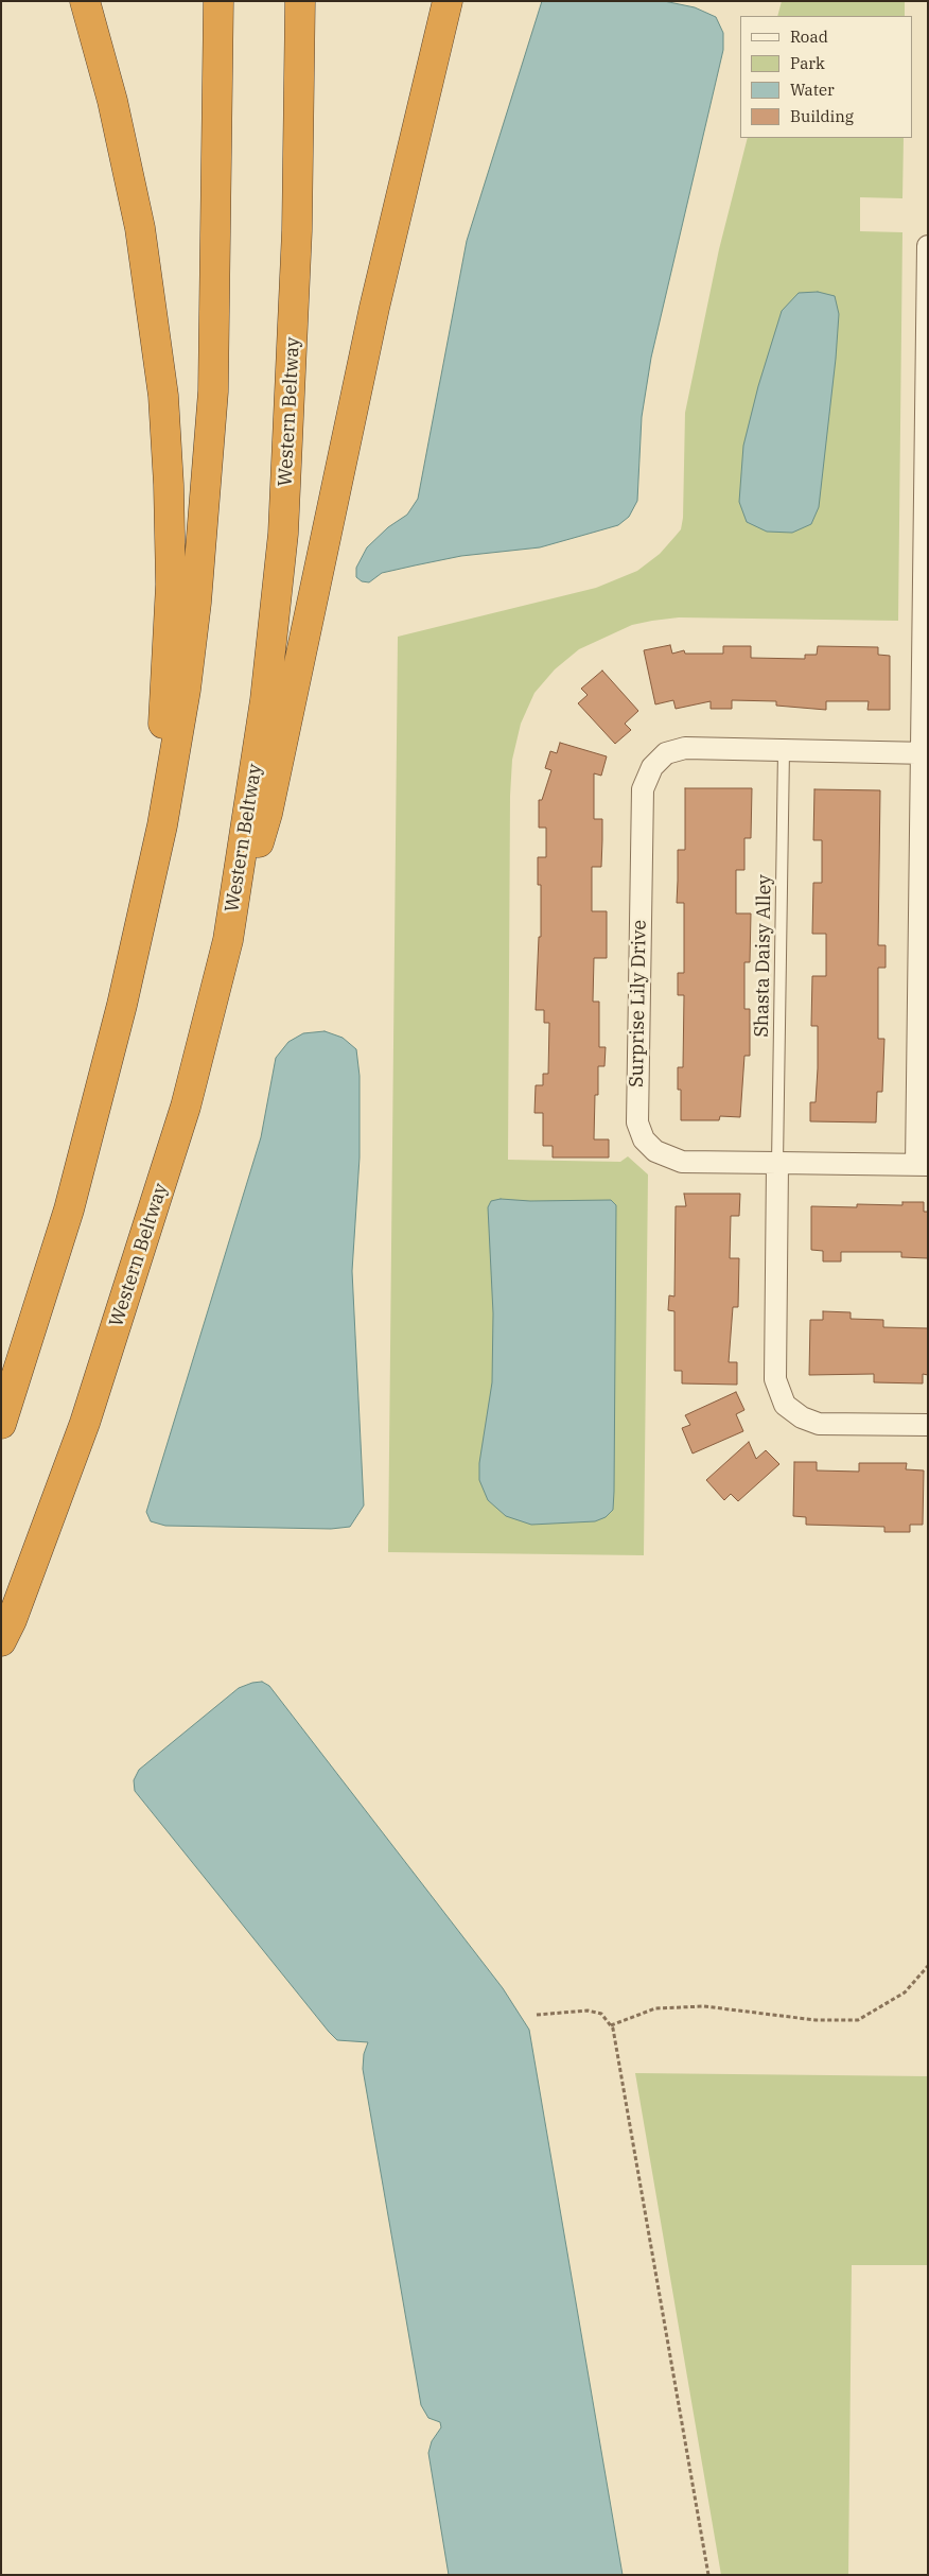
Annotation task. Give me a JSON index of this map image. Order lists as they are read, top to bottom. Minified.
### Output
{"streets":{"highway":["Western Beltway"],"street":["Surprise Lily Drive"],"lane":["Shasta Daisy Alley"]},"crossings":[["Shasta Daisy Alley","Surprise Lily Drive"]],"legend":["Road","Park","Water","Building"]}
